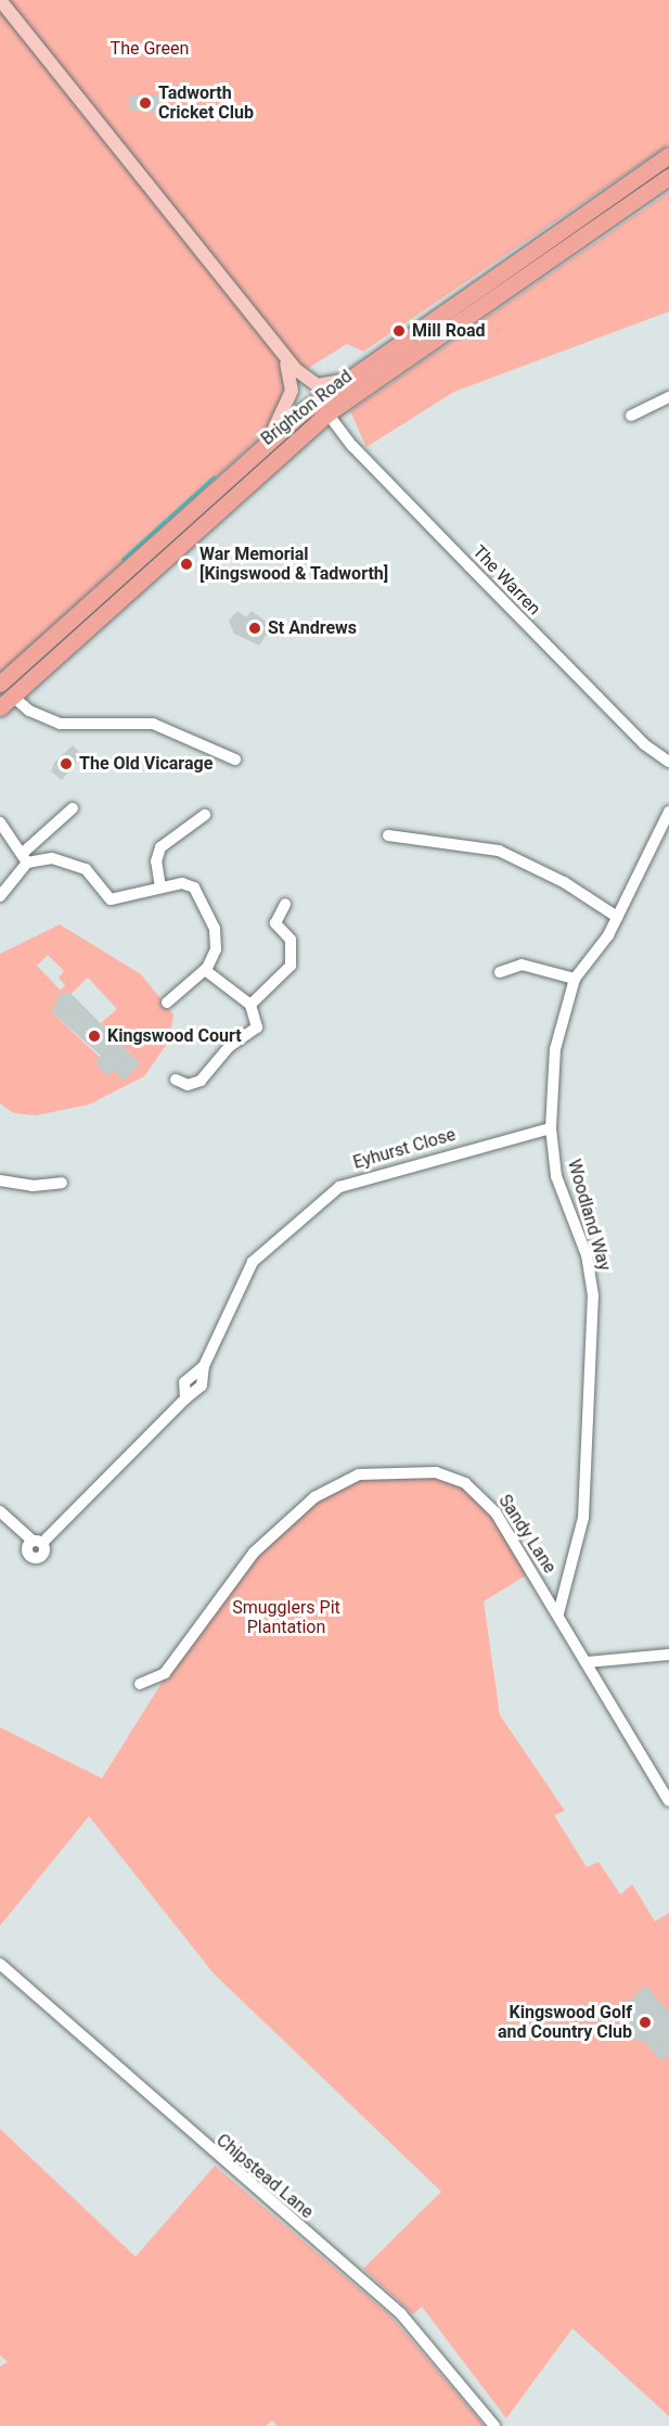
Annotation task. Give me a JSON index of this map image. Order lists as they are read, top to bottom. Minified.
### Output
{"streets":{"highway":["Brighton Road"],"street":["The Warren","Eyhurst Close","Woodland Way","Sandy Lane","Chipstead Lane"]},"crossings":[["Brighton Road","The Warren"],["Eyhurst Close","Woodland Way"],["Woodland Way","Sandy Lane"]],"parks":["The Green","Smugglers Pit Plantation"],"places":["Tadworth Cricket Club","Mill Road","War Memorial [Kingswood & Tadworth]","St Andrews","The Old Vicarage","Kingswood Court","Kingswood Golf and Country Club"]}
